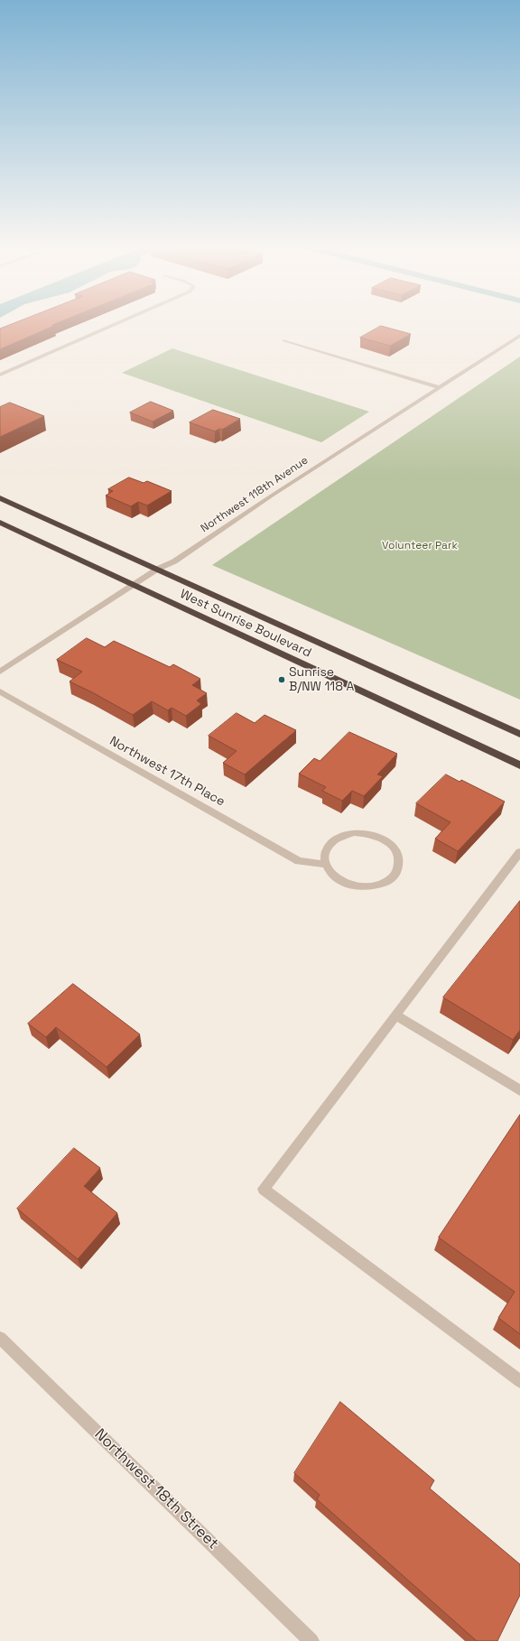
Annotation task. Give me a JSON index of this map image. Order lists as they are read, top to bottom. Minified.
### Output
{"streets":{"highway":["West Sunrise Boulevard"],"street":["Northwest 118th Avenue","Northwest 17th Place","Northwest 18th Street"]},"crossings":[["Northwest 118th Avenue","West Sunrise Boulevard"]],"parks":["Volunteer Park"],"places":["Sunrise B/NW 118 A"]}
